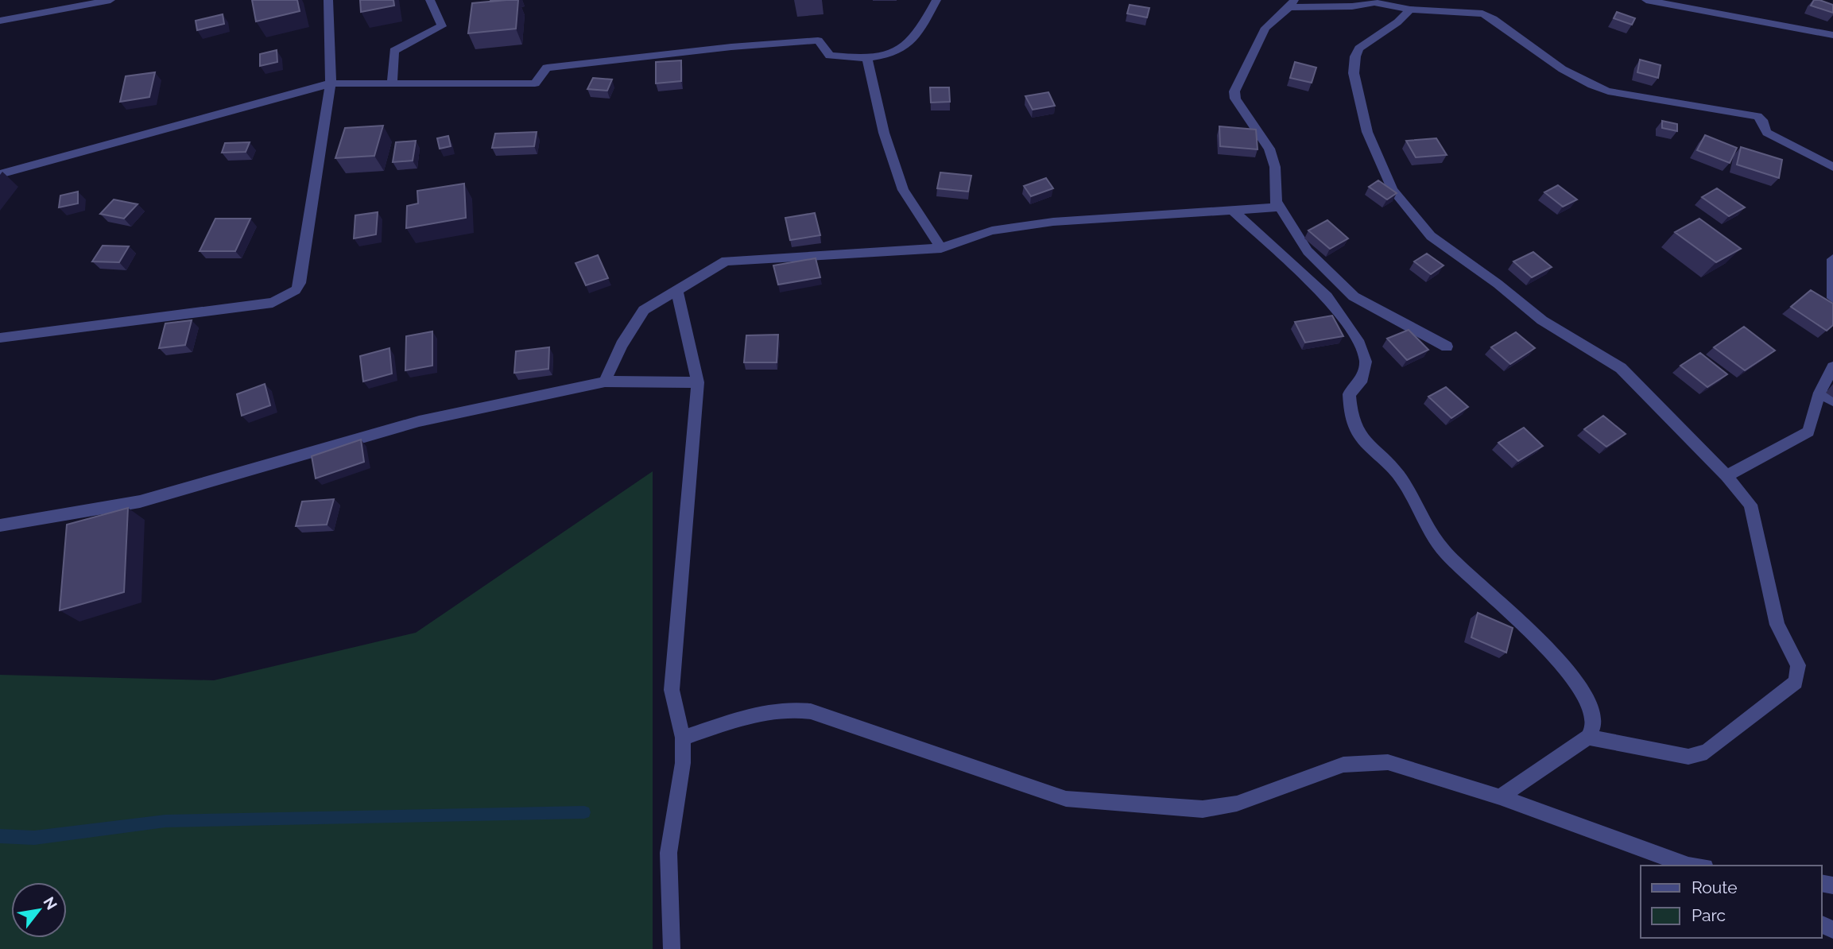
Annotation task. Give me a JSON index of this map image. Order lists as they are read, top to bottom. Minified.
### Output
{"legend":["Route","Parc"],"north":"top right"}
